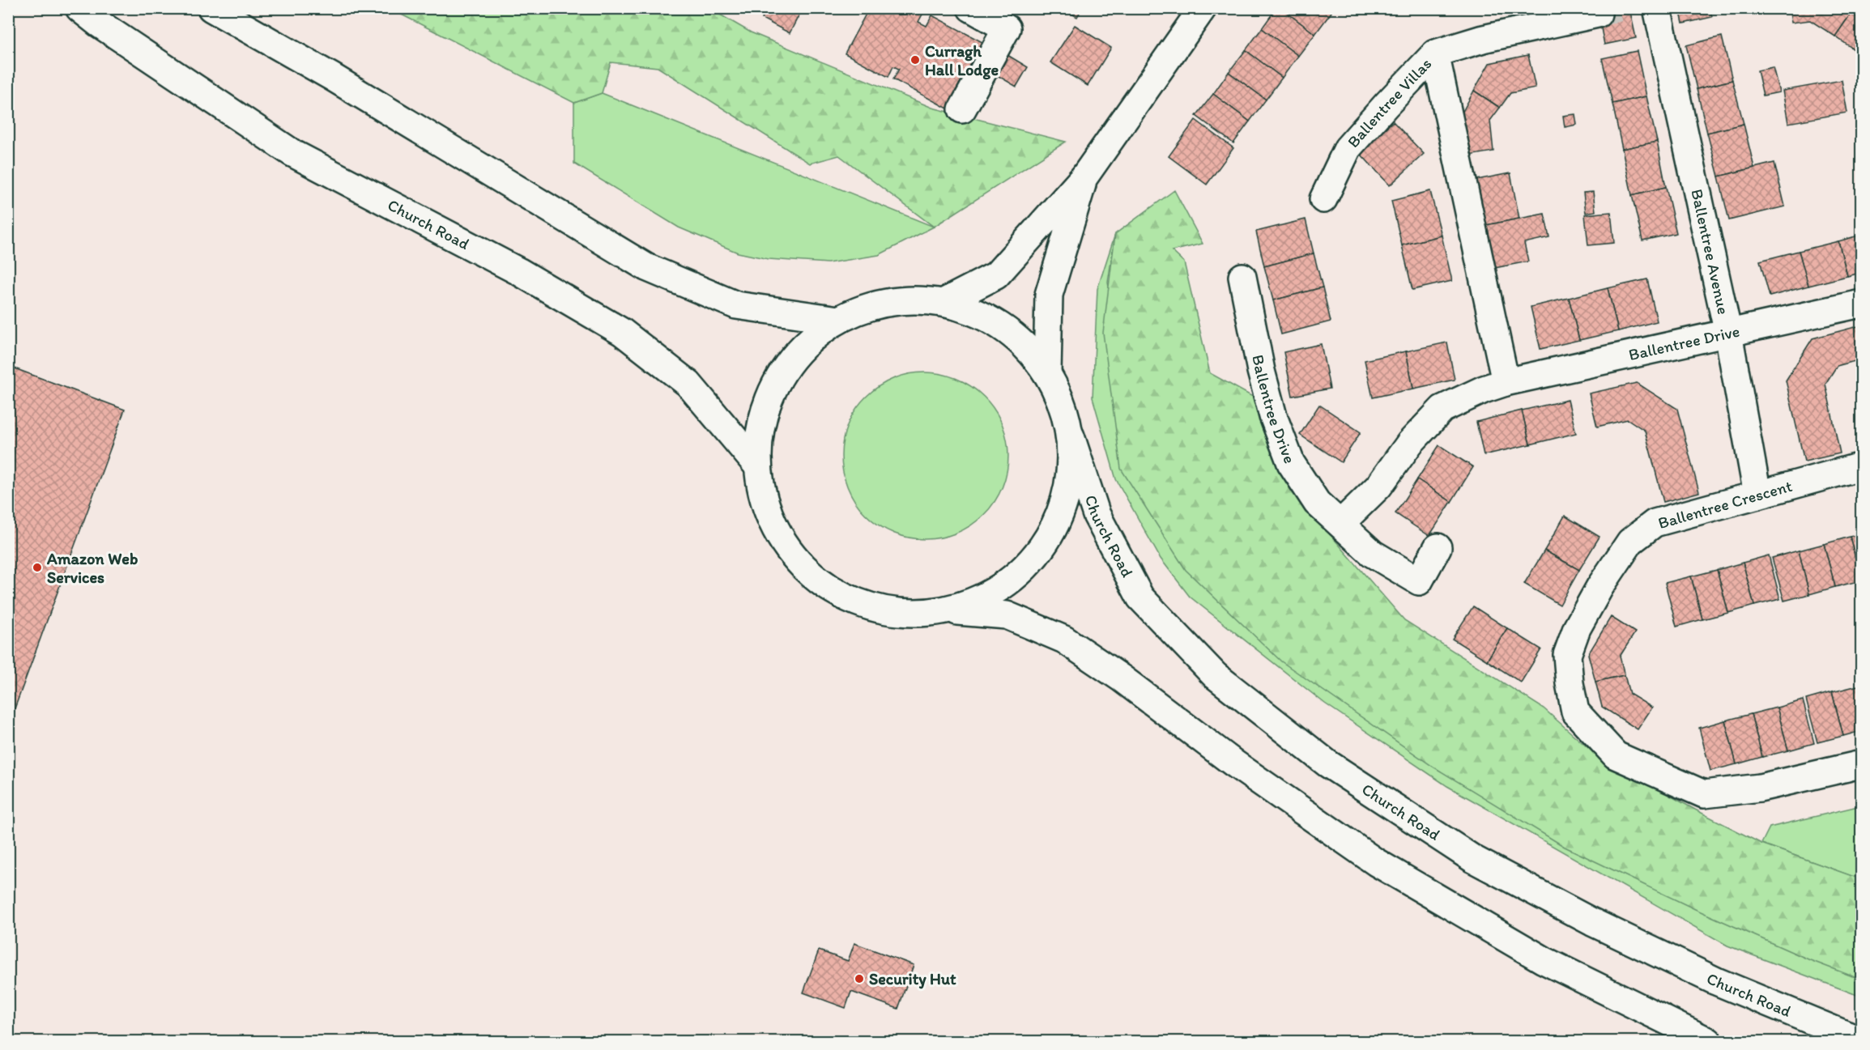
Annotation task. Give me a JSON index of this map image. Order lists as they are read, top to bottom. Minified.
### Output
{"streets":{"main road":["Ballentree Villas","Church Road","Ballentree Avenue","Ballentree Drive","Ballentree Crescent"]},"crossings":[["Ballentree Avenue","Ballentree Drive"],["Ballentree Avenue","Ballentree Crescent"]],"places":["Curragh Hall Lodge","Amazon Web Services","Security Hut"]}
